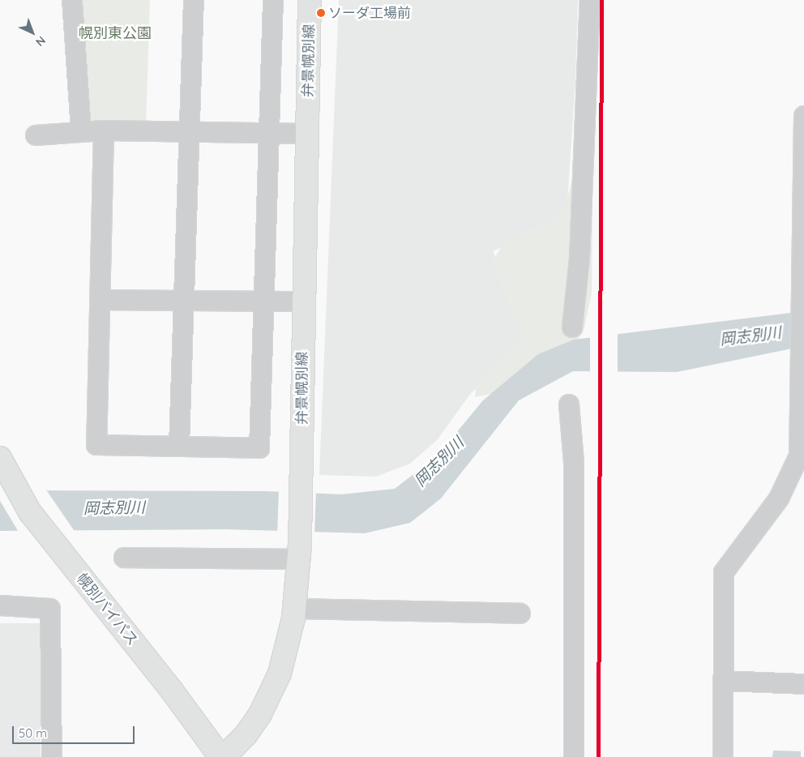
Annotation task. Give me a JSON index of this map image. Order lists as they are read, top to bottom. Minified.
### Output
{"streets":{"main road":["弁景幌別線","幌別バイパス"]},"water":["岡志別川"],"parks":["幌別東公園"],"places":["ソーダ工場前"],"scale_bar":"50 m","north":"bottom right"}
